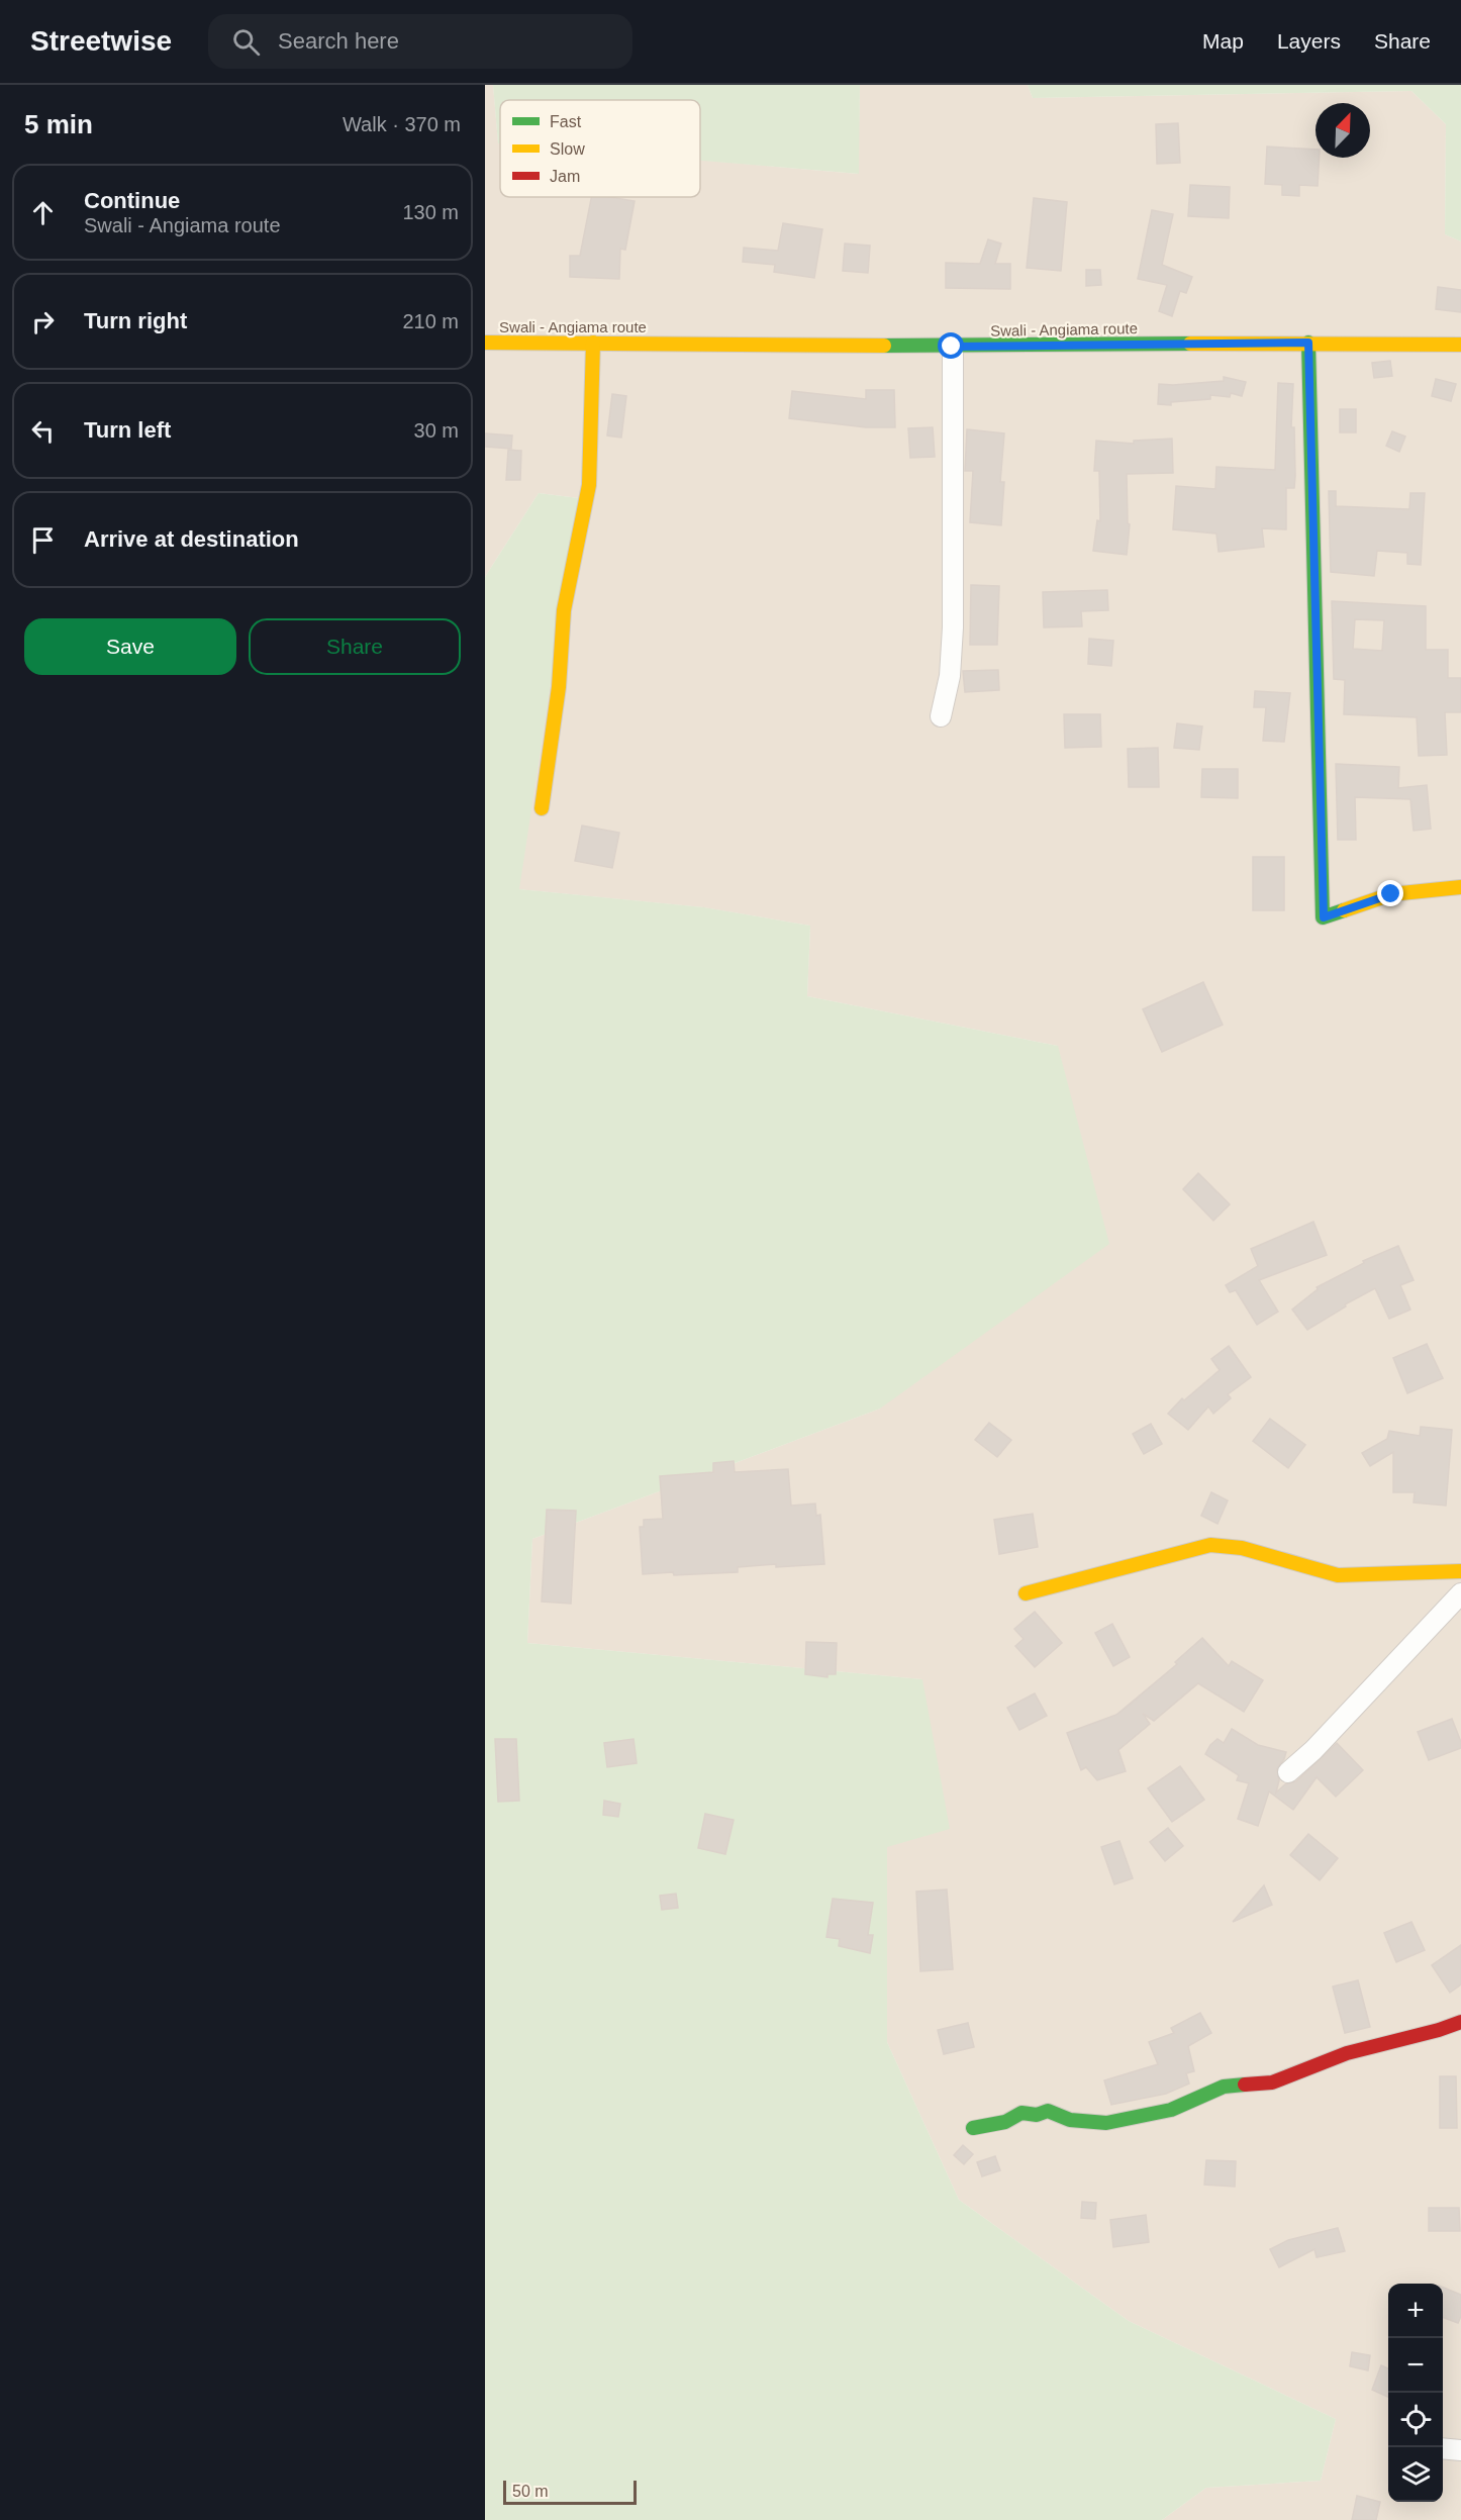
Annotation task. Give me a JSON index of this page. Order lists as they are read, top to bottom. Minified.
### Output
{"streets":{"street":["Swali - Angiama route"]},"legend":["Fast","Slow","Jam"],"scale_bar":"50 m","north":"top right","page":{"header":"Streetwise","search":"Search here","nav":["Map","Layers","Share"],"heading":["5 min","Walk · 370 m"],"list":[["Continue","Swali - Angiama route","130 m"],["Turn right","210 m"],["Turn left","30 m"],"Arrive at destination"],"buttons":["Save","Share"],"map_buttons":["+","−"],"scale":"50 m"}}
